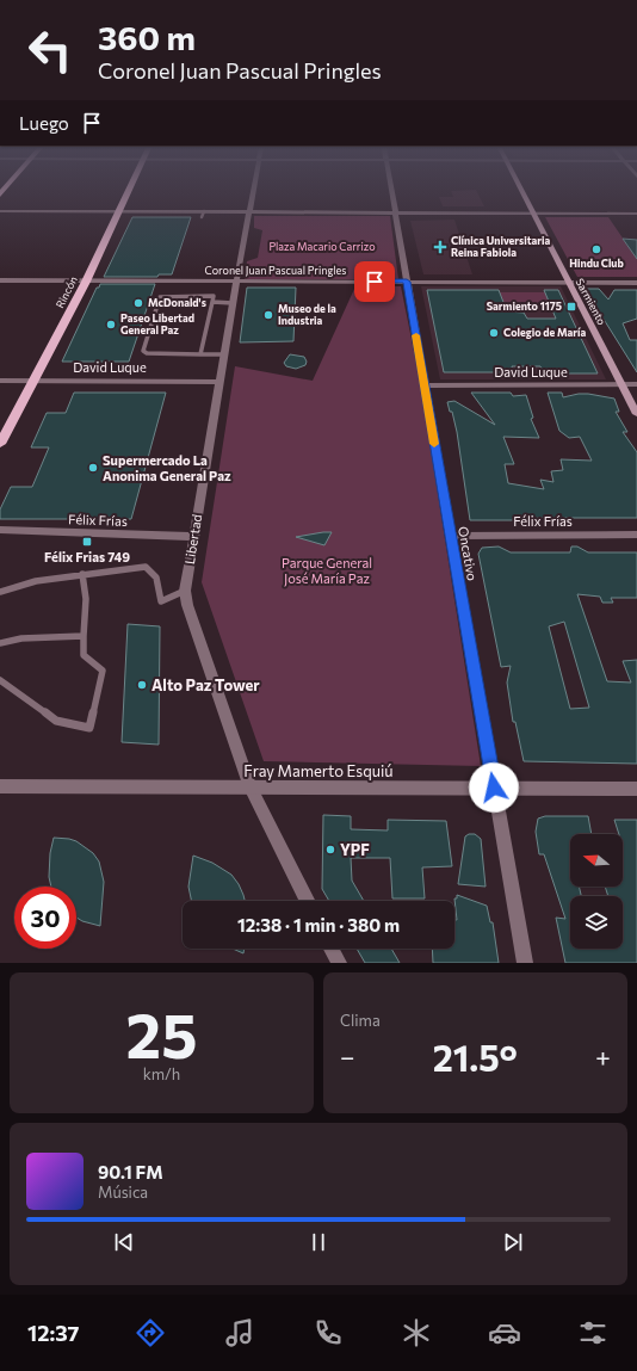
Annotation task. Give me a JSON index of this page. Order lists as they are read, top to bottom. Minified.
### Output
{"streets":{"main road":["Rincón","Sarmiento"],"street":["Coronel Juan Pascual Pringles","David Luque","Félix Frías","Libertad","Oncativo","Fray Mamerto Esquiú"]},"crossings":[["Coronel Juan Pascual Pringles","Rincón"],["Coronel Juan Pascual Pringles","Sarmiento"],["Coronel Juan Pascual Pringles","Libertad"],["Coronel Juan Pascual Pringles","Oncativo"],["Rincón","David Luque"],["Sarmiento","David Luque"],["David Luque","Libertad"],["David Luque","Oncativo"],["Félix Frías","Libertad"],["Félix Frías","Oncativo"],["Libertad","Fray Mamerto Esquiú"],["Oncativo","Fray Mamerto Esquiú"]],"parks":["Plaza Macario Carrizo","Parque General José María Paz"],"places":{"health":["Clínica Universitaria Reina Fabiola"],"other":["Hindu Club","McDonald's","Museo de la Industria","Paseo Libertad General Paz","Colegio de María","Supermercado La Anonima General Paz","Alto Paz Tower","YPF"],"transit":["Sarmiento 1175","Félix Frias 749"]},"north":"left","page":{"turn":["360 m","Coronel Juan Pascual Pringles"],"then":"Luego","limit":"30","trip":"12:38 · 1 min · 380 m","tile":[["25","km/h"],"Clima"],"heat":["−","21.5°","+"],"song":["90.1 FM","Música"],"tabs":"12:37"}}
